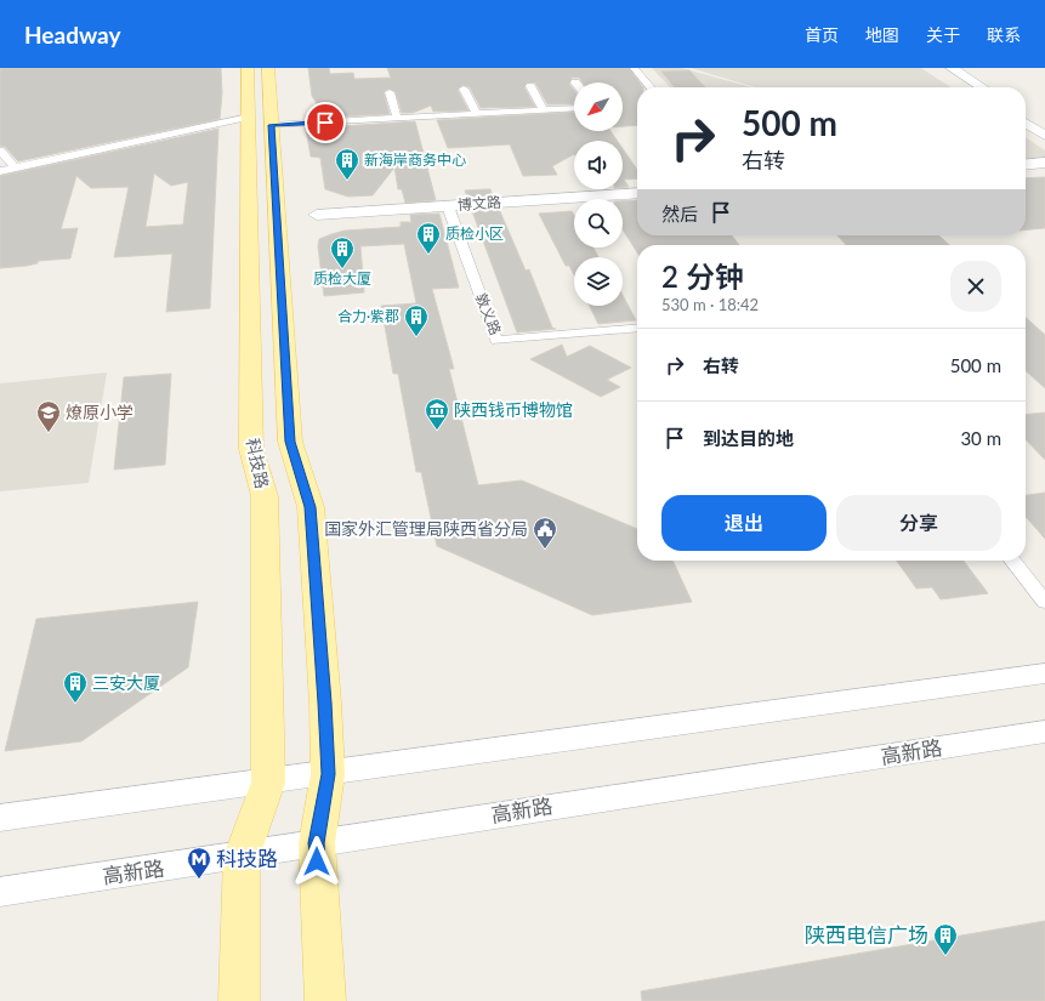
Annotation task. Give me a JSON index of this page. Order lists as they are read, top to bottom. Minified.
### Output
{"streets":{"main road":["博文路","科技路","高新路"],"street":["敦义路"]},"crossings":[["博文路","敦义路"],["科技路","高新路"]],"places":{"building":["新海岸商务中心","质检小区","质检大厦","合力·紫郡","三安大厦","陕西电信广场"],"museum":["陕西钱币博物馆"],"school or university":["燎原小学"],"public building":["国家外汇管理局陕西省分局"],"metro station":["科技路"]},"north":"bottom left","page":{"header":"Headway","nav":["首页","地图","关于","联系"],"turn":["500 m","右转"],"then":"然后","heading":["2 分钟","530 m · 18:42"],"list":[{"name":"右转","value":"500 m"},{"name":"到达目的地","value":"30 m"}],"buttons":["退出","分享"]}}
